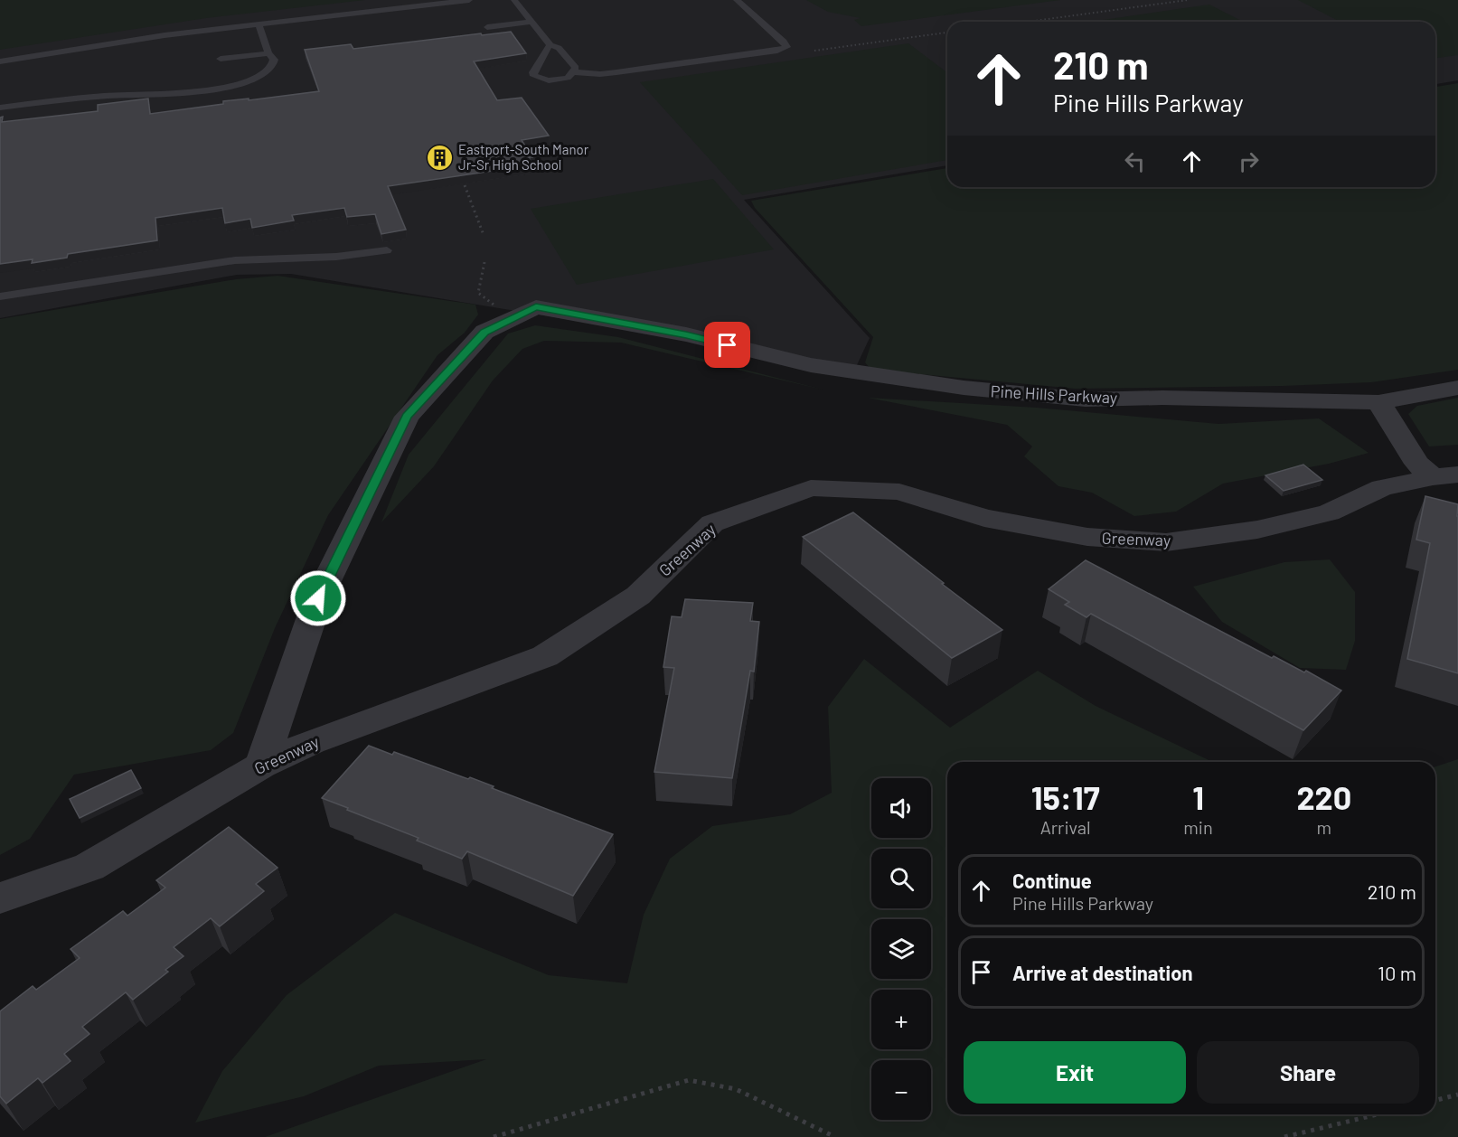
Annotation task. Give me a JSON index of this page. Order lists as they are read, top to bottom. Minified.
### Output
{"streets":{"street":["Pine Hills Parkway","Greenway"]},"crossings":[["Pine Hills Parkway","Greenway"]],"places":{"building":["Eastport-South Manor Jr-Sr High School"]},"page":{"turn":["210 m","Pine Hills Parkway"],"eta":["15:17","Arrival","1","min","220","m"],"map_buttons":["+","−"],"list":[{"name":"Continue","note":"Pine Hills Parkway","value":"210 m"},{"name":"Arrive at destination","value":"10 m"}],"buttons":["Exit","Share"]}}
